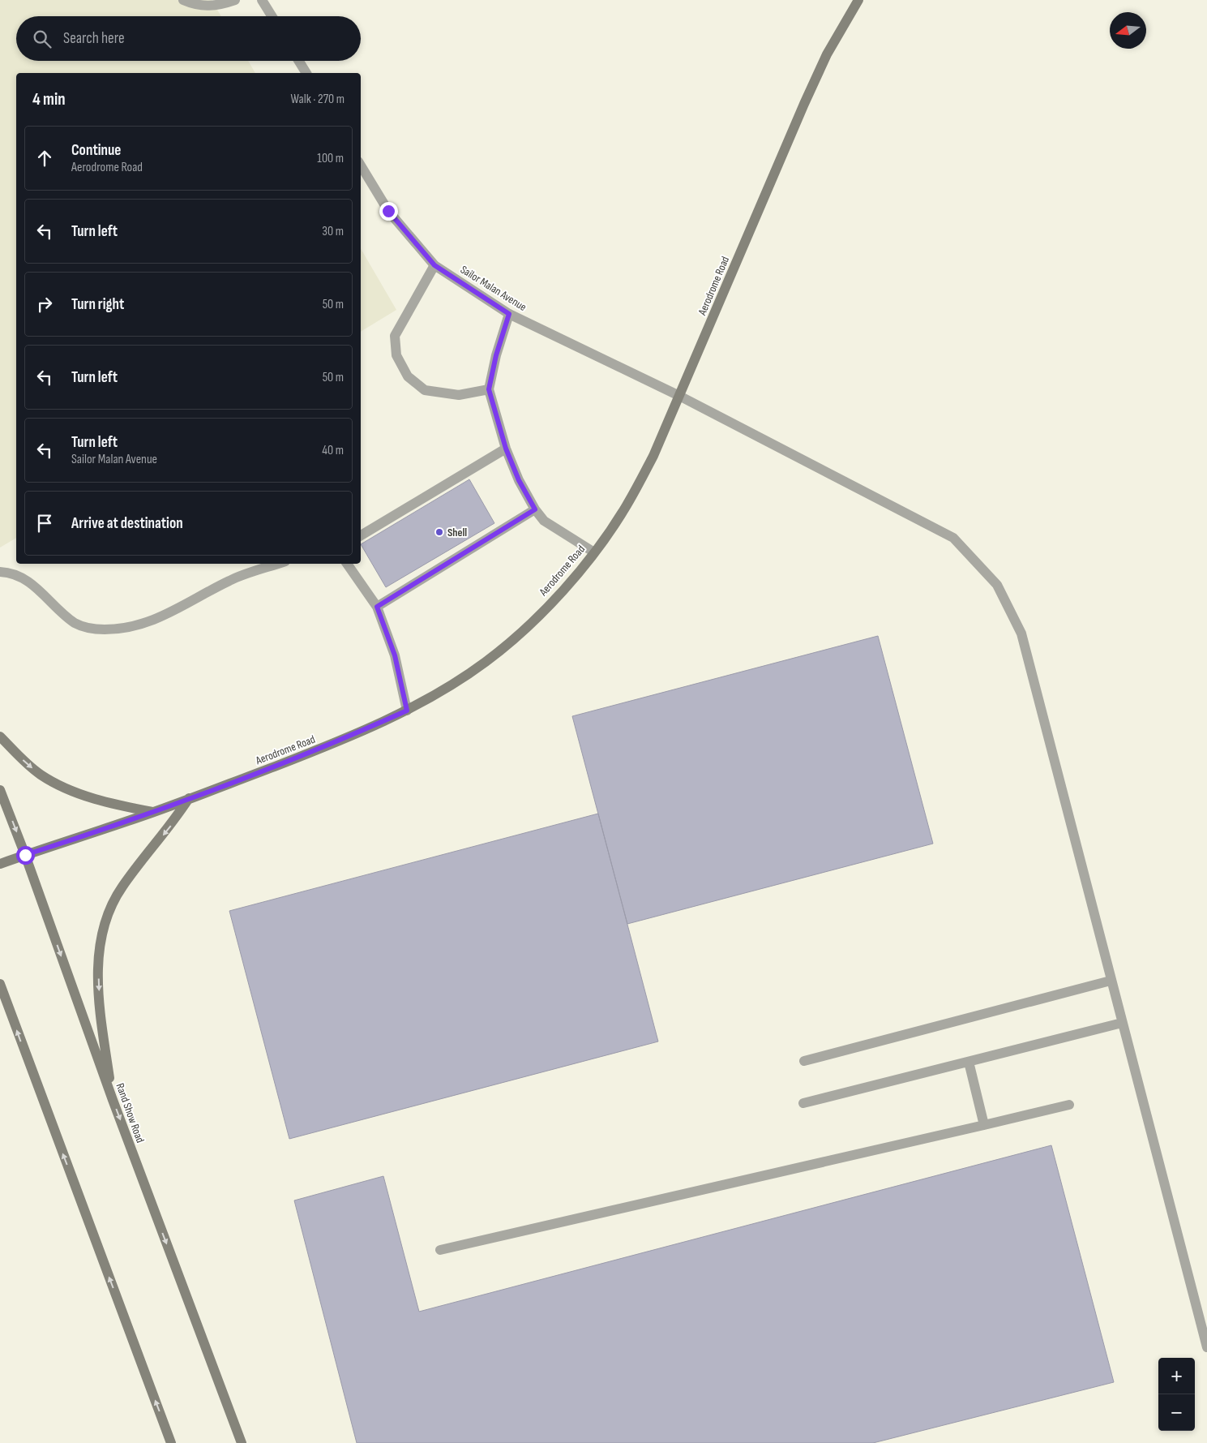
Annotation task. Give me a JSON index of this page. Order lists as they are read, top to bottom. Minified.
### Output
{"streets":{"main road":["Aerodrome Road","Rand Show Road"],"street":["Sailor Malan Avenue"]},"crossings":[["Aerodrome Road","Sailor Malan Avenue"],["Aerodrome Road","Rand Show Road"]],"places":["Shell"],"north":"left","page":{"search":"Search here","heading":["4 min","Walk · 270 m"],"list":[["Continue","Aerodrome Road","100 m"],["Turn left","30 m"],["Turn right","50 m"],["Turn left","50 m"],["Turn left","Sailor Malan Avenue","40 m"],"Arrive at destination"],"map_buttons":["+","−"]}}
